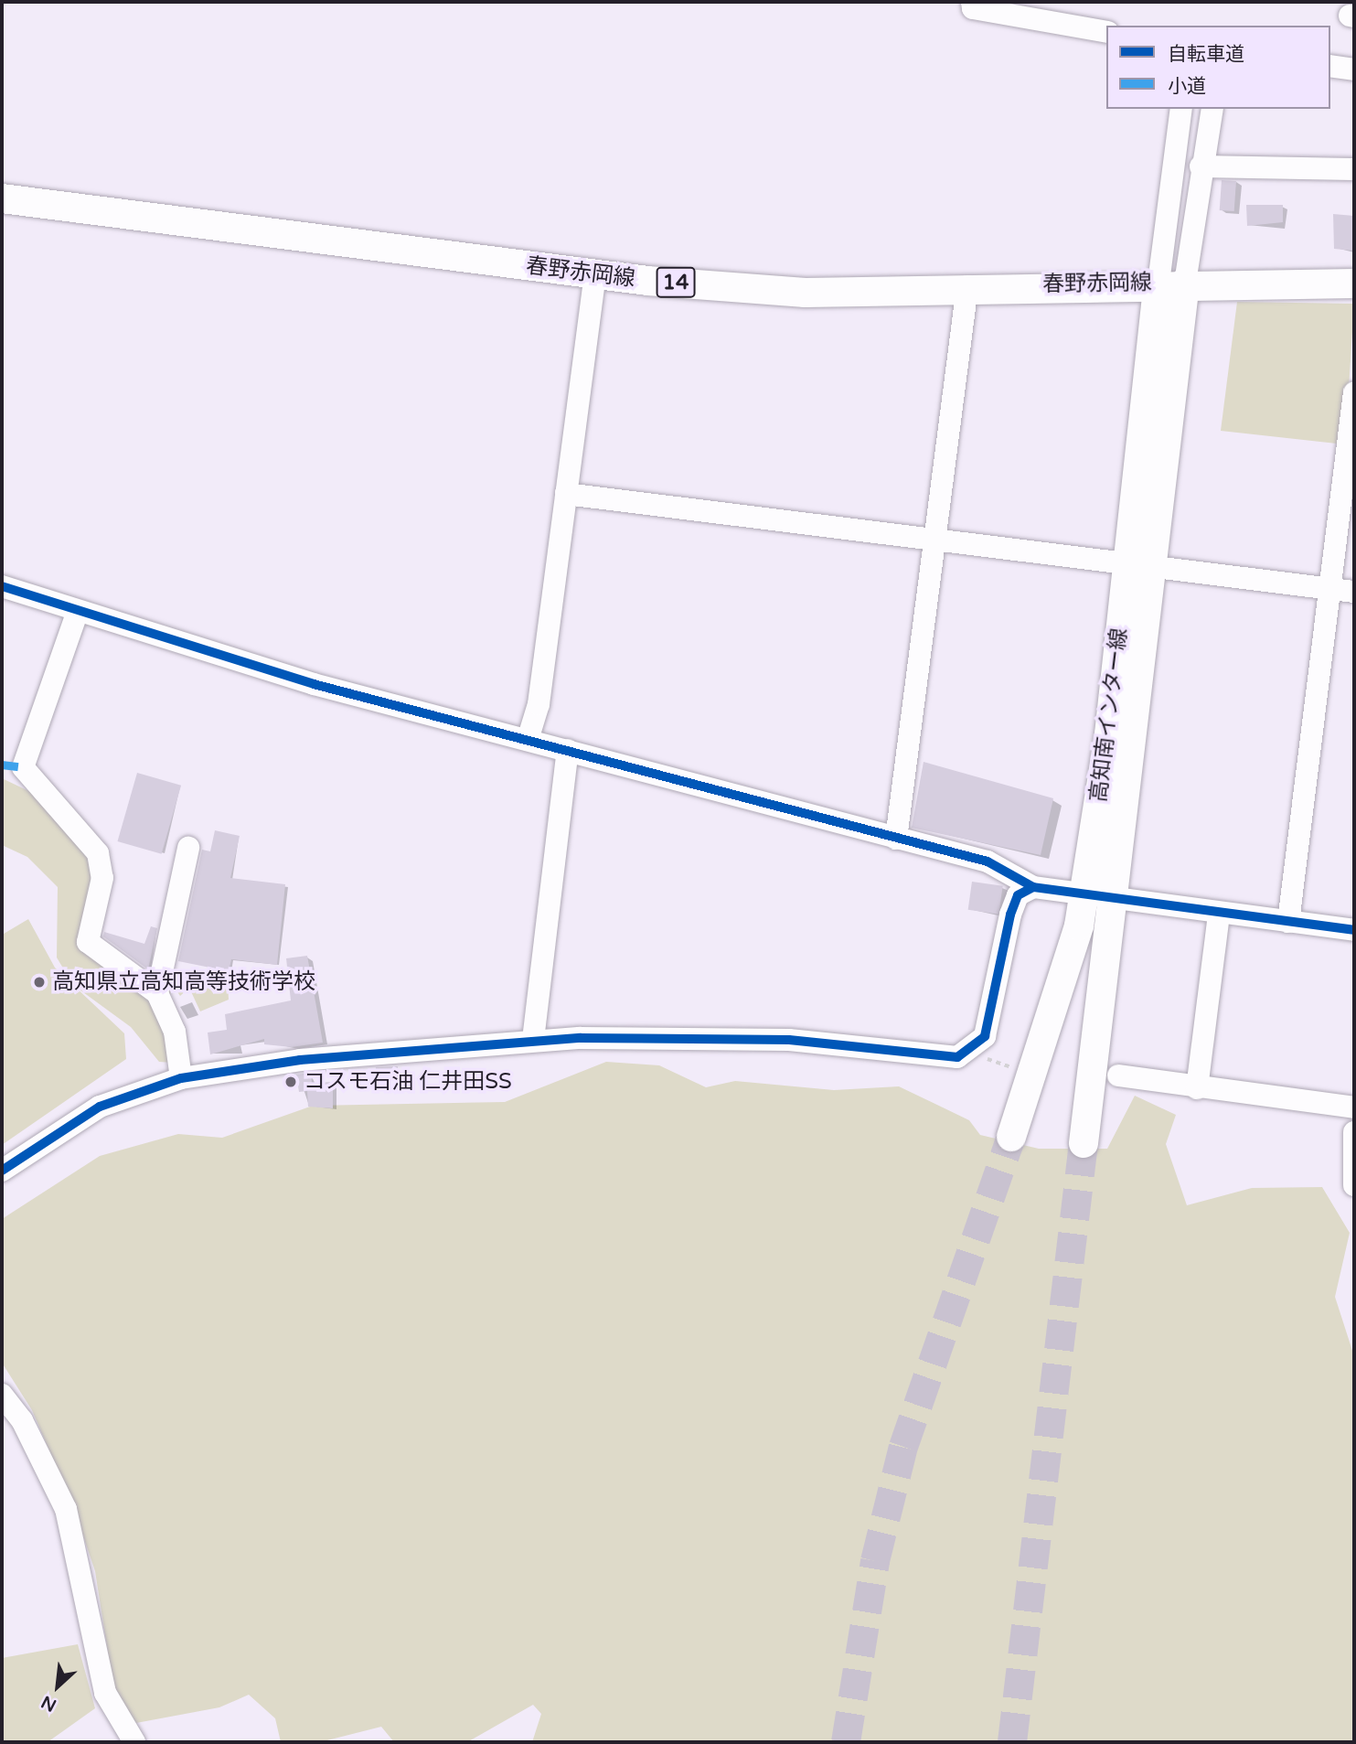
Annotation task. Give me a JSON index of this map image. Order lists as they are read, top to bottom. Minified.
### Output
{"streets":{"main road":["春野赤岡線","14","高知南インター線"]},"crossings":[["春野赤岡線","高知南インター線"]],"places":["高知県立高知高等技術学校","コスモ石油 仁井田SS"],"legend":["自転車道","小道"],"north":"bottom left"}
